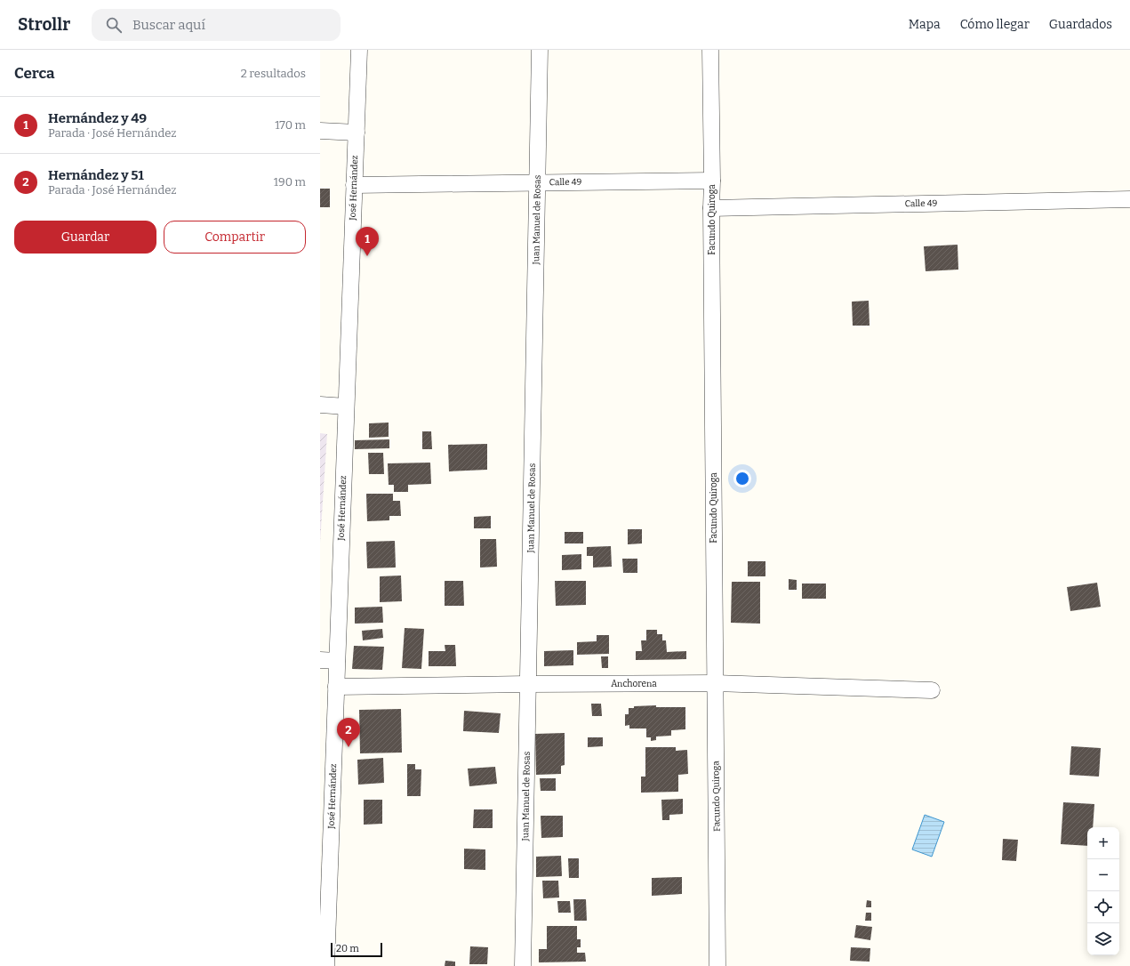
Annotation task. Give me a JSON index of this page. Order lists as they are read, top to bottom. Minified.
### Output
{"streets":{"street":["Calle 49","José Hernández","Juan Manuel de Rosas","Facundo Quiroga","Anchorena"]},"crossings":[["Calle 49","José Hernández"],["Calle 49","Juan Manuel de Rosas"],["Calle 49","Facundo Quiroga"],["José Hernández","Anchorena"],["Juan Manuel de Rosas","Anchorena"],["Facundo Quiroga","Anchorena"]],"scale_bar":"20 m","page":{"header":"Strollr","search":"Buscar aquí","nav":["Mapa","Cómo llegar","Guardados"],"heading":["Cerca","2 resultados"],"list":[{"mark":"1","name":"Hernández y 49","note":"Parada · José Hernández","value":"170 m"},{"mark":"2","name":"Hernández y 51","note":"Parada · José Hernández","value":"190 m"}],"buttons":["Guardar","Compartir"],"pins":["1","2"],"map_buttons":["+","−"],"scale":"20 m"}}
